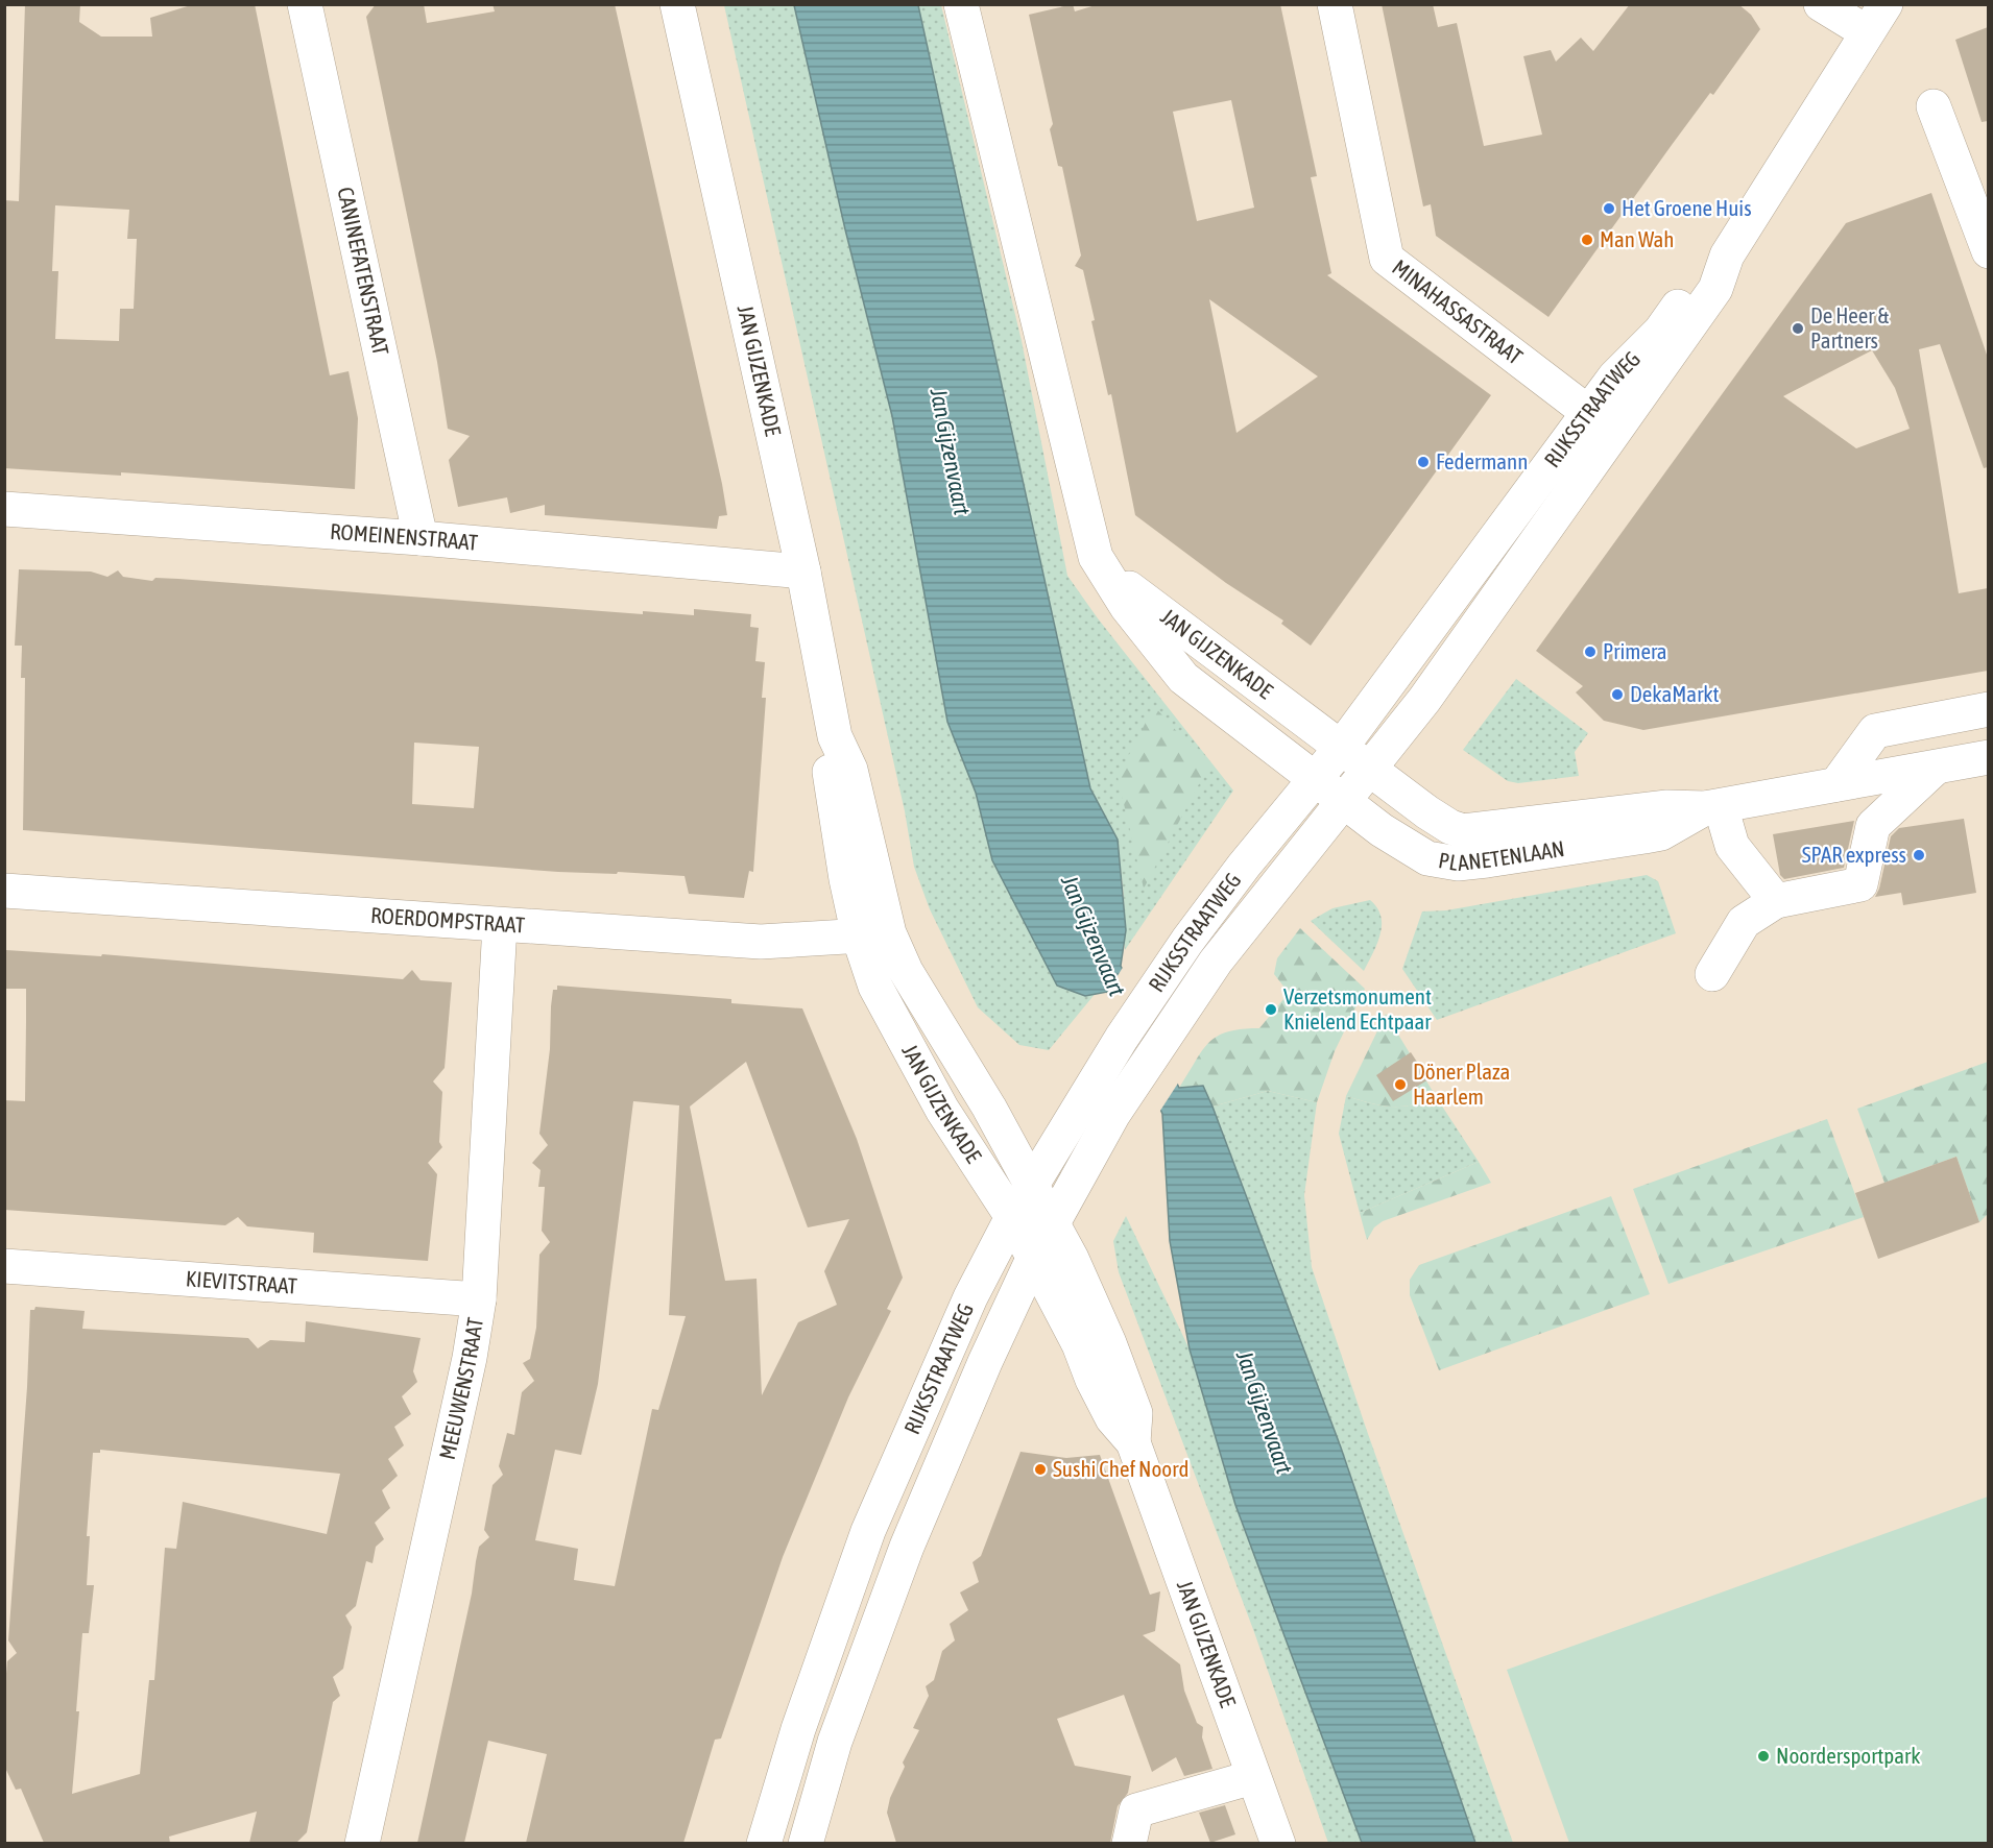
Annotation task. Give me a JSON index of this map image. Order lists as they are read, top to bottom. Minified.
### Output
{"streets":{"street":["CANINEFATENSTRAAT","MINAHASSASTRAAT","JAN GIJZENKADE","RIJKSSTRAATWEG","ROMEINENSTRAAT","PLANETENLAAN","ROERDOMPSTRAAT","KIEVITSTRAAT","MEEUWENSTRAAT"]},"crossings":[["CANINEFATENSTRAAT","ROMEINENSTRAAT"],["MINAHASSASTRAAT","RIJKSSTRAATWEG"],["JAN GIJZENKADE","RIJKSSTRAATWEG"],["JAN GIJZENKADE","ROMEINENSTRAAT"],["JAN GIJZENKADE","PLANETENLAAN"],["JAN GIJZENKADE","ROERDOMPSTRAAT"],["RIJKSSTRAATWEG","PLANETENLAAN"],["ROERDOMPSTRAAT","MEEUWENSTRAAT"],["KIEVITSTRAAT","MEEUWENSTRAAT"]],"water":["Jan Gijzenvaart"],"places":["Het Groene Huis","Man Wah","De Heer & Partners","Federmann","Primera","DekaMarkt","SPAR express","Verzetsmonument Knielend Echtpaar","Döner Plaza Haarlem","Sushi Chef Noord","Noordersportpark"]}
